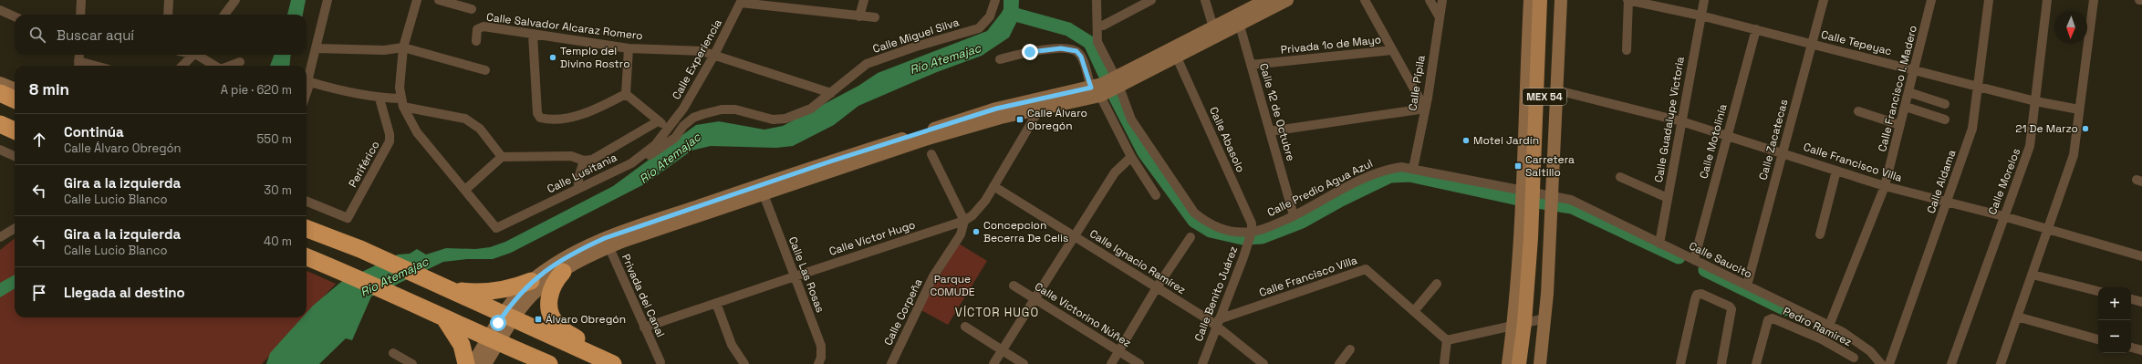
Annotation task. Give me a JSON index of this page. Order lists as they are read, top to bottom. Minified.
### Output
{"streets":{"main road":["MEX 54"],"street":["Calle Salvador Alcaraz Romero","Calle Miguel Silva","Calle Tepeyac","Privada 1o de Mayo","Calle Experiencia","Calle Pípila","Calle Francisco I. Madero","Calle 12 de Octubre","Calle Guadalupe Victoria","Calle Abasolo","Calle Zacatecas","Calle Motolinía","Calle Francisco Villa","Periférico","Calle Lusitania","Calle Aldama","Calle Morelos","Calle Predio Agua Azul","Calle Víctor Hugo","Calle Saucito","Calle Ignacio Ramírez","Calle Las Rosas","Calle Benito Juárez","Privada del Canal","Calle Corpeña","Calle Victorino Núñez","Pedro Ramirez"]},"crossings":[["Calle Salvador Alcaraz Romero","Calle Miguel Silva"],["Calle Salvador Alcaraz Romero","Calle Experiencia"],["Calle Miguel Silva","Calle Lusitania"],["Calle Tepeyac","Calle Francisco I. Madero"],["Calle Tepeyac","Calle Guadalupe Victoria"],["Calle Tepeyac","Calle Zacatecas"],["Calle Tepeyac","Calle Motolinía"],["Calle Tepeyac","Calle Aldama"],["Calle Tepeyac","Calle Morelos"],["Privada 1o de Mayo","Calle 12 de Octubre"],["Calle Experiencia","Calle Lusitania"],["Calle Pípila","Calle Predio Agua Azul"],["Calle Francisco I. Madero","Calle Francisco Villa"],["Calle Francisco I. Madero","Calle Saucito"],["MEX 54","Calle Predio Agua Azul"],["MEX 54","Calle Saucito"],["Calle 12 de Octubre","Calle Predio Agua Azul"],["Calle Guadalupe Victoria","Calle Francisco Villa"],["Calle Guadalupe Victoria","Calle Saucito"],["Calle Abasolo","Calle Predio Agua Azul"],["Calle Abasolo","Calle Benito Juárez"],["Calle Zacatecas","Calle Francisco Villa"],["Calle Zacatecas","Calle Saucito"],["Calle Motolinía","Calle Francisco Villa"],["Calle Motolinía","Calle Saucito"],["Calle Francisco Villa","Calle Aldama"],["Calle Francisco Villa","Calle Morelos"],["Calle Francisco Villa","Calle Ignacio Ramírez"],["Calle Francisco Villa","Calle Benito Juárez"],["Calle Predio Agua Azul","Calle Saucito"],["Calle Predio Agua Azul","Calle Benito Juárez"],["Calle Víctor Hugo","Calle Ignacio Ramírez"],["Calle Víctor Hugo","Calle Las Rosas"],["Calle Víctor Hugo","Privada del Canal"],["Calle Víctor Hugo","Calle Corpeña"],["Calle Ignacio Ramírez","Calle Benito Juárez"]],"districts":["VÍCTOR HUGO"],"water":["Río Atemajac"],"parks":["Parque COMUDE"],"places":{"other":["Templo del Divino Rostro","21 De Marzo","Motel Jardín","Concepcion Becerra De Celis"],"transit":["Calle Álvaro Obregón","Carretera Saltillo","Álvaro Obregón"]},"north":"bottom","page":{"search":"Buscar aquí","heading":["8 min","A pie · 620 m"],"list":[["Continúa","Calle Álvaro Obregón","550 m"],["Gira a la izquierda","Calle Lucio Blanco","30 m"],["Gira a la izquierda","Calle Lucio Blanco","40 m"],"Llegada al destino"],"map_buttons":["+","−"]}}
